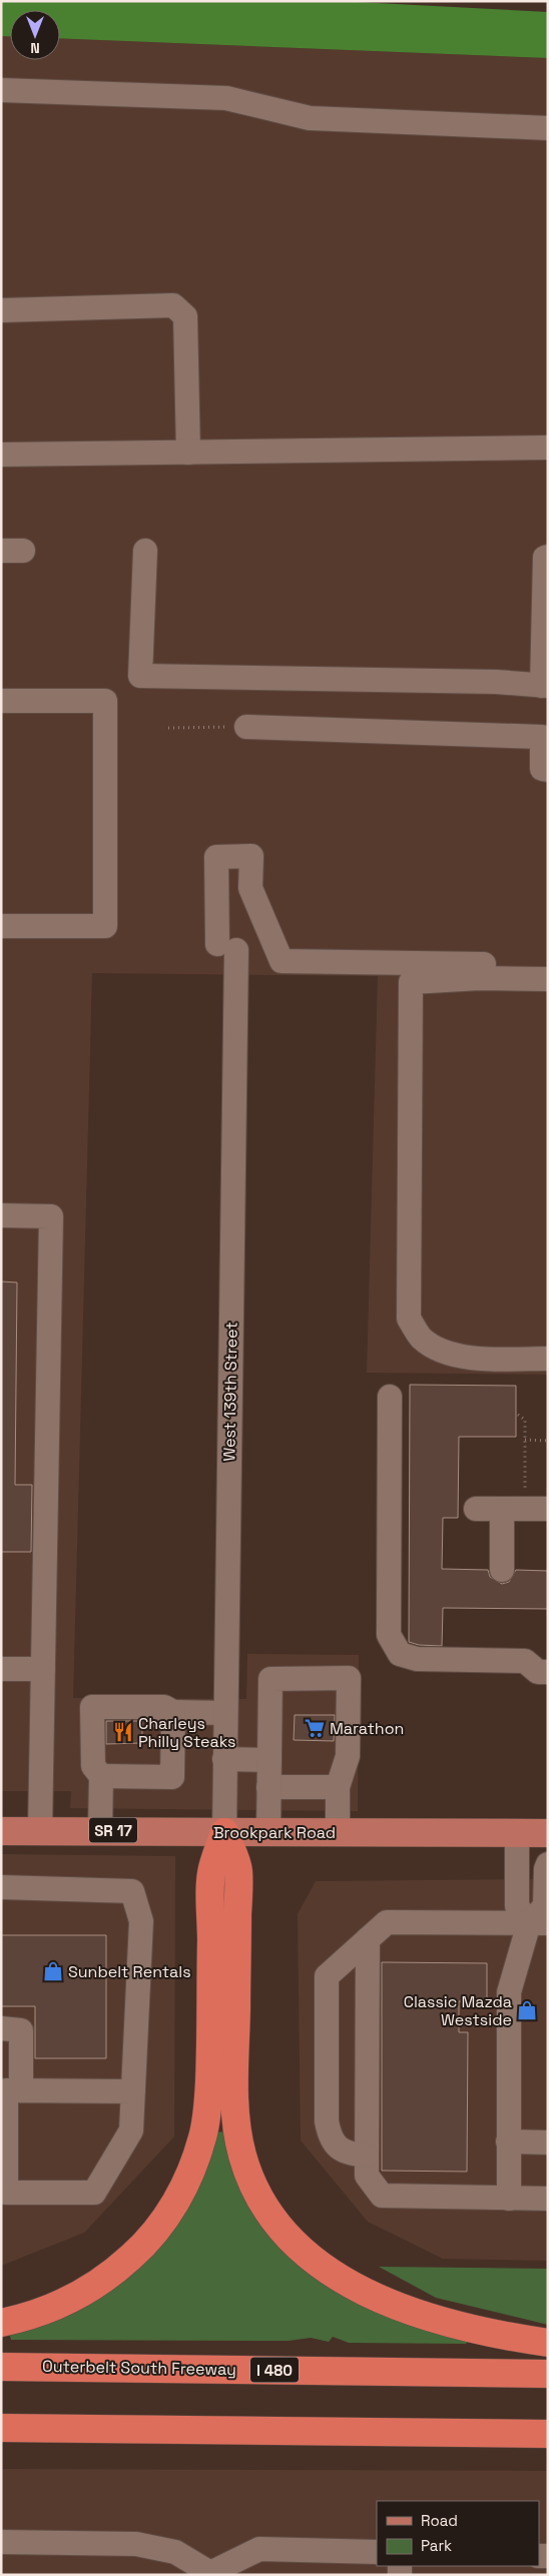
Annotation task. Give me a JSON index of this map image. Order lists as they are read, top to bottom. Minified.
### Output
{"streets":{"highway":["Outerbelt South Freeway","I 480"],"main road":["SR 17","Brookpark Road"],"street":["West 139th Street"]},"crossings":[["West 139th Street","Brookpark Road"]],"places":{"supermarket":["Marathon"],"restaurant":["Charleys Philly Steaks"],"shop":["Sunbelt Rentals","Classic Mazda Westside"]},"legend":["Road","Park"],"north":"bottom"}
